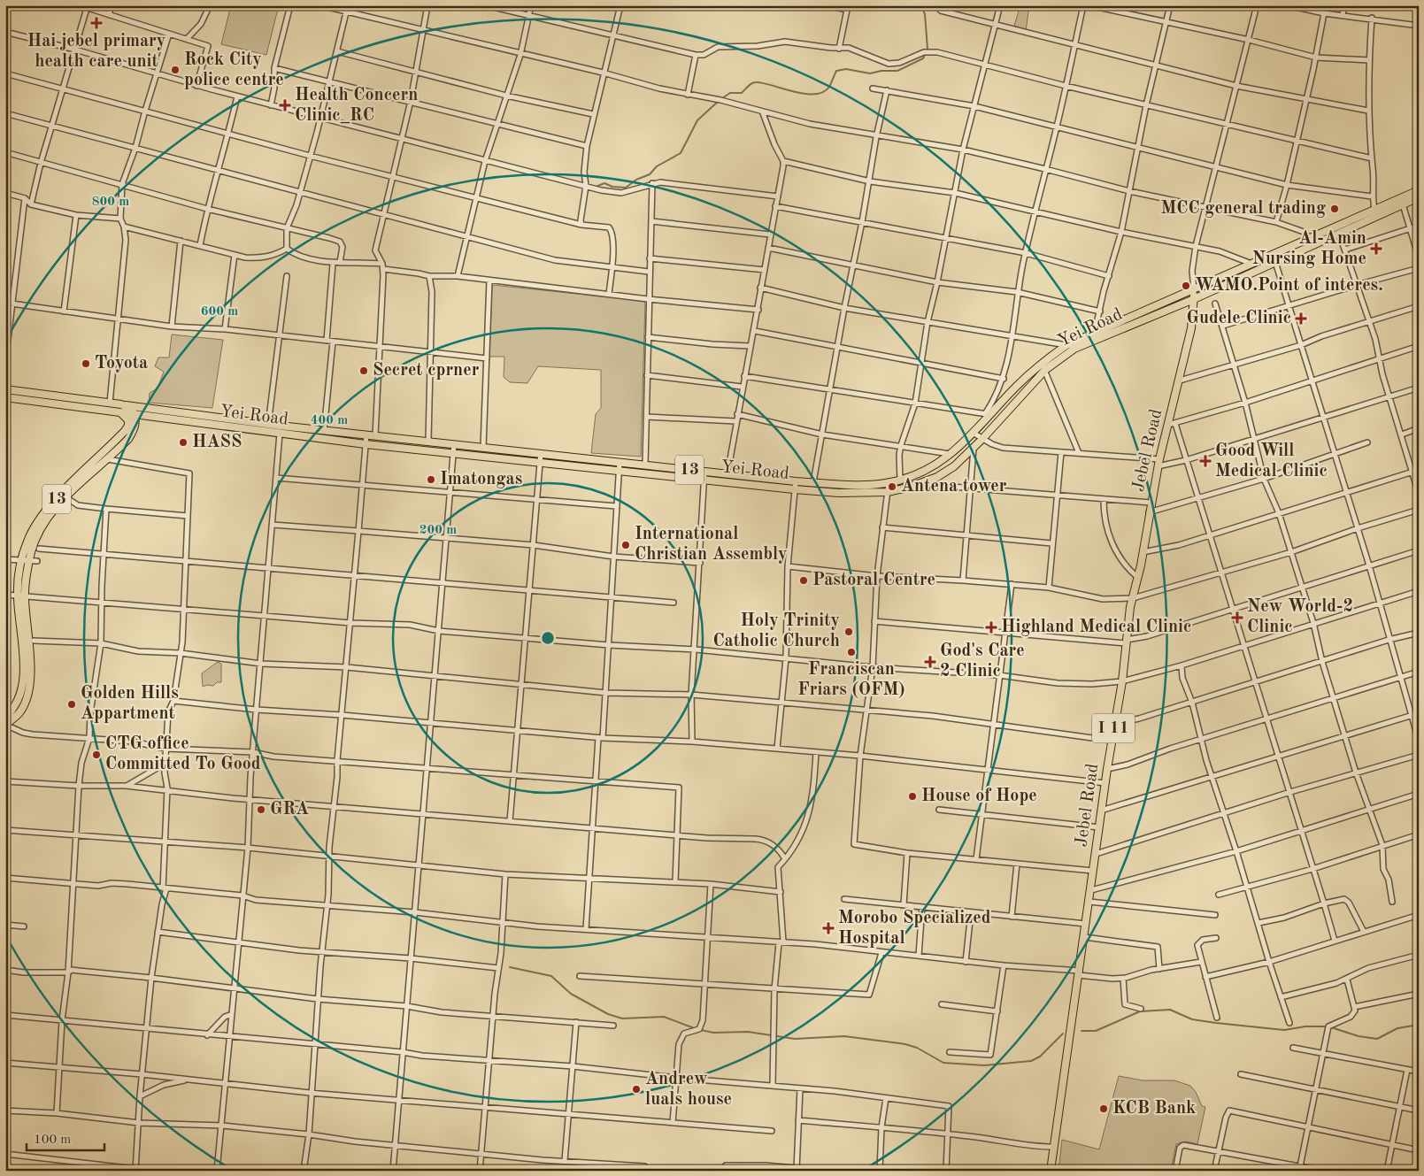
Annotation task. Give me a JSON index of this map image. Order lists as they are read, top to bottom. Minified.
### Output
{"streets":{"main road":["Yei Road","Jebel Road","13","I 11"]},"crossings":[["Yei Road","Jebel Road"],["Yei Road","13"]],"places":{"health":["Hai jebel primary health care unit","Health Concern Clinic_RC","Al-Amin Nursing Home","Gudele Clinic","Good Will Medical Clinic","New World-2 Clinic","Highland Medical Clinic","God's Care 2 Clinic","Morobo Specialized Hospital"],"other":["Rock City police centre","MCC general trading","WAMO.Point of interes.","Toyota","Secret cprner","HASS","Imatongas","Antena tower","International Christian Assembly","Pastoral Centre","Holy Trinity Catholic Church","Franciscan Friars (OFM)","Golden Hills Appartment","CTG office Committed To Good","House of Hope","GRA","Andrew luals house","KCB Bank"]},"scale_bar":"100 m","rings":["800 m","600 m","400 m","200 m"]}
